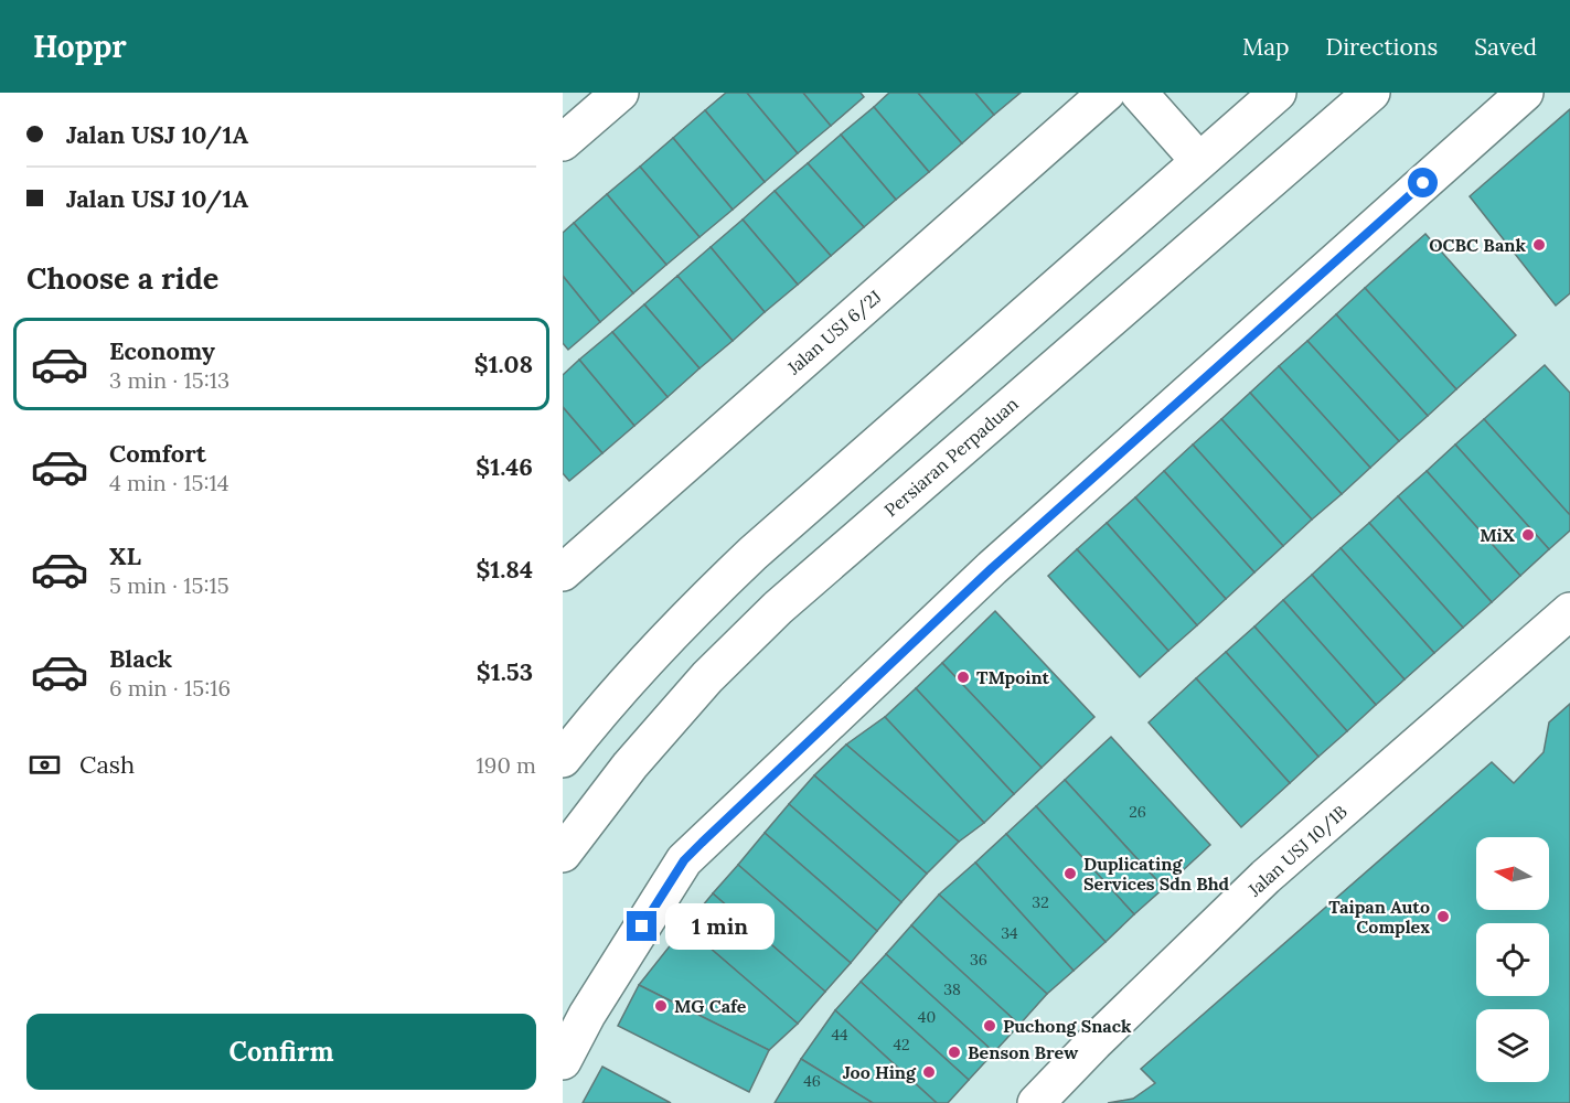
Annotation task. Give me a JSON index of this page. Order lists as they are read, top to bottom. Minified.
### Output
{"streets":{"street":["Jalan USJ 6/2J","Persiaran Perpaduan","Jalan USJ 10/1B"]},"places":["OCBC Bank","MiX","TMpoint","Duplicating Services Sdn Bhd","Taipan Auto Complex","MG Cafe","Puchong Snack","Benson Brew","Joo Hing"],"house_numbers":["26","32","34","36","38","40","44","42","46"],"north":"left","page":{"header":"Hoppr","nav":["Map","Directions","Saved"],"banner":["Jalan USJ 10/1A","Jalan USJ 10/1A"],"heading":"Choose a ride","list":[{"name":"Economy","note":"3 min · 15:13","value":"$1.08"},{"name":"Comfort","note":"4 min · 15:14","value":"$1.46"},{"name":"XL","note":"5 min · 15:15","value":"$1.84"},{"name":"Black","note":"6 min · 15:16","value":"$1.53"}],"pay":["Cash","190 m"],"bubble":"1 min","buttons":"Confirm"}}
